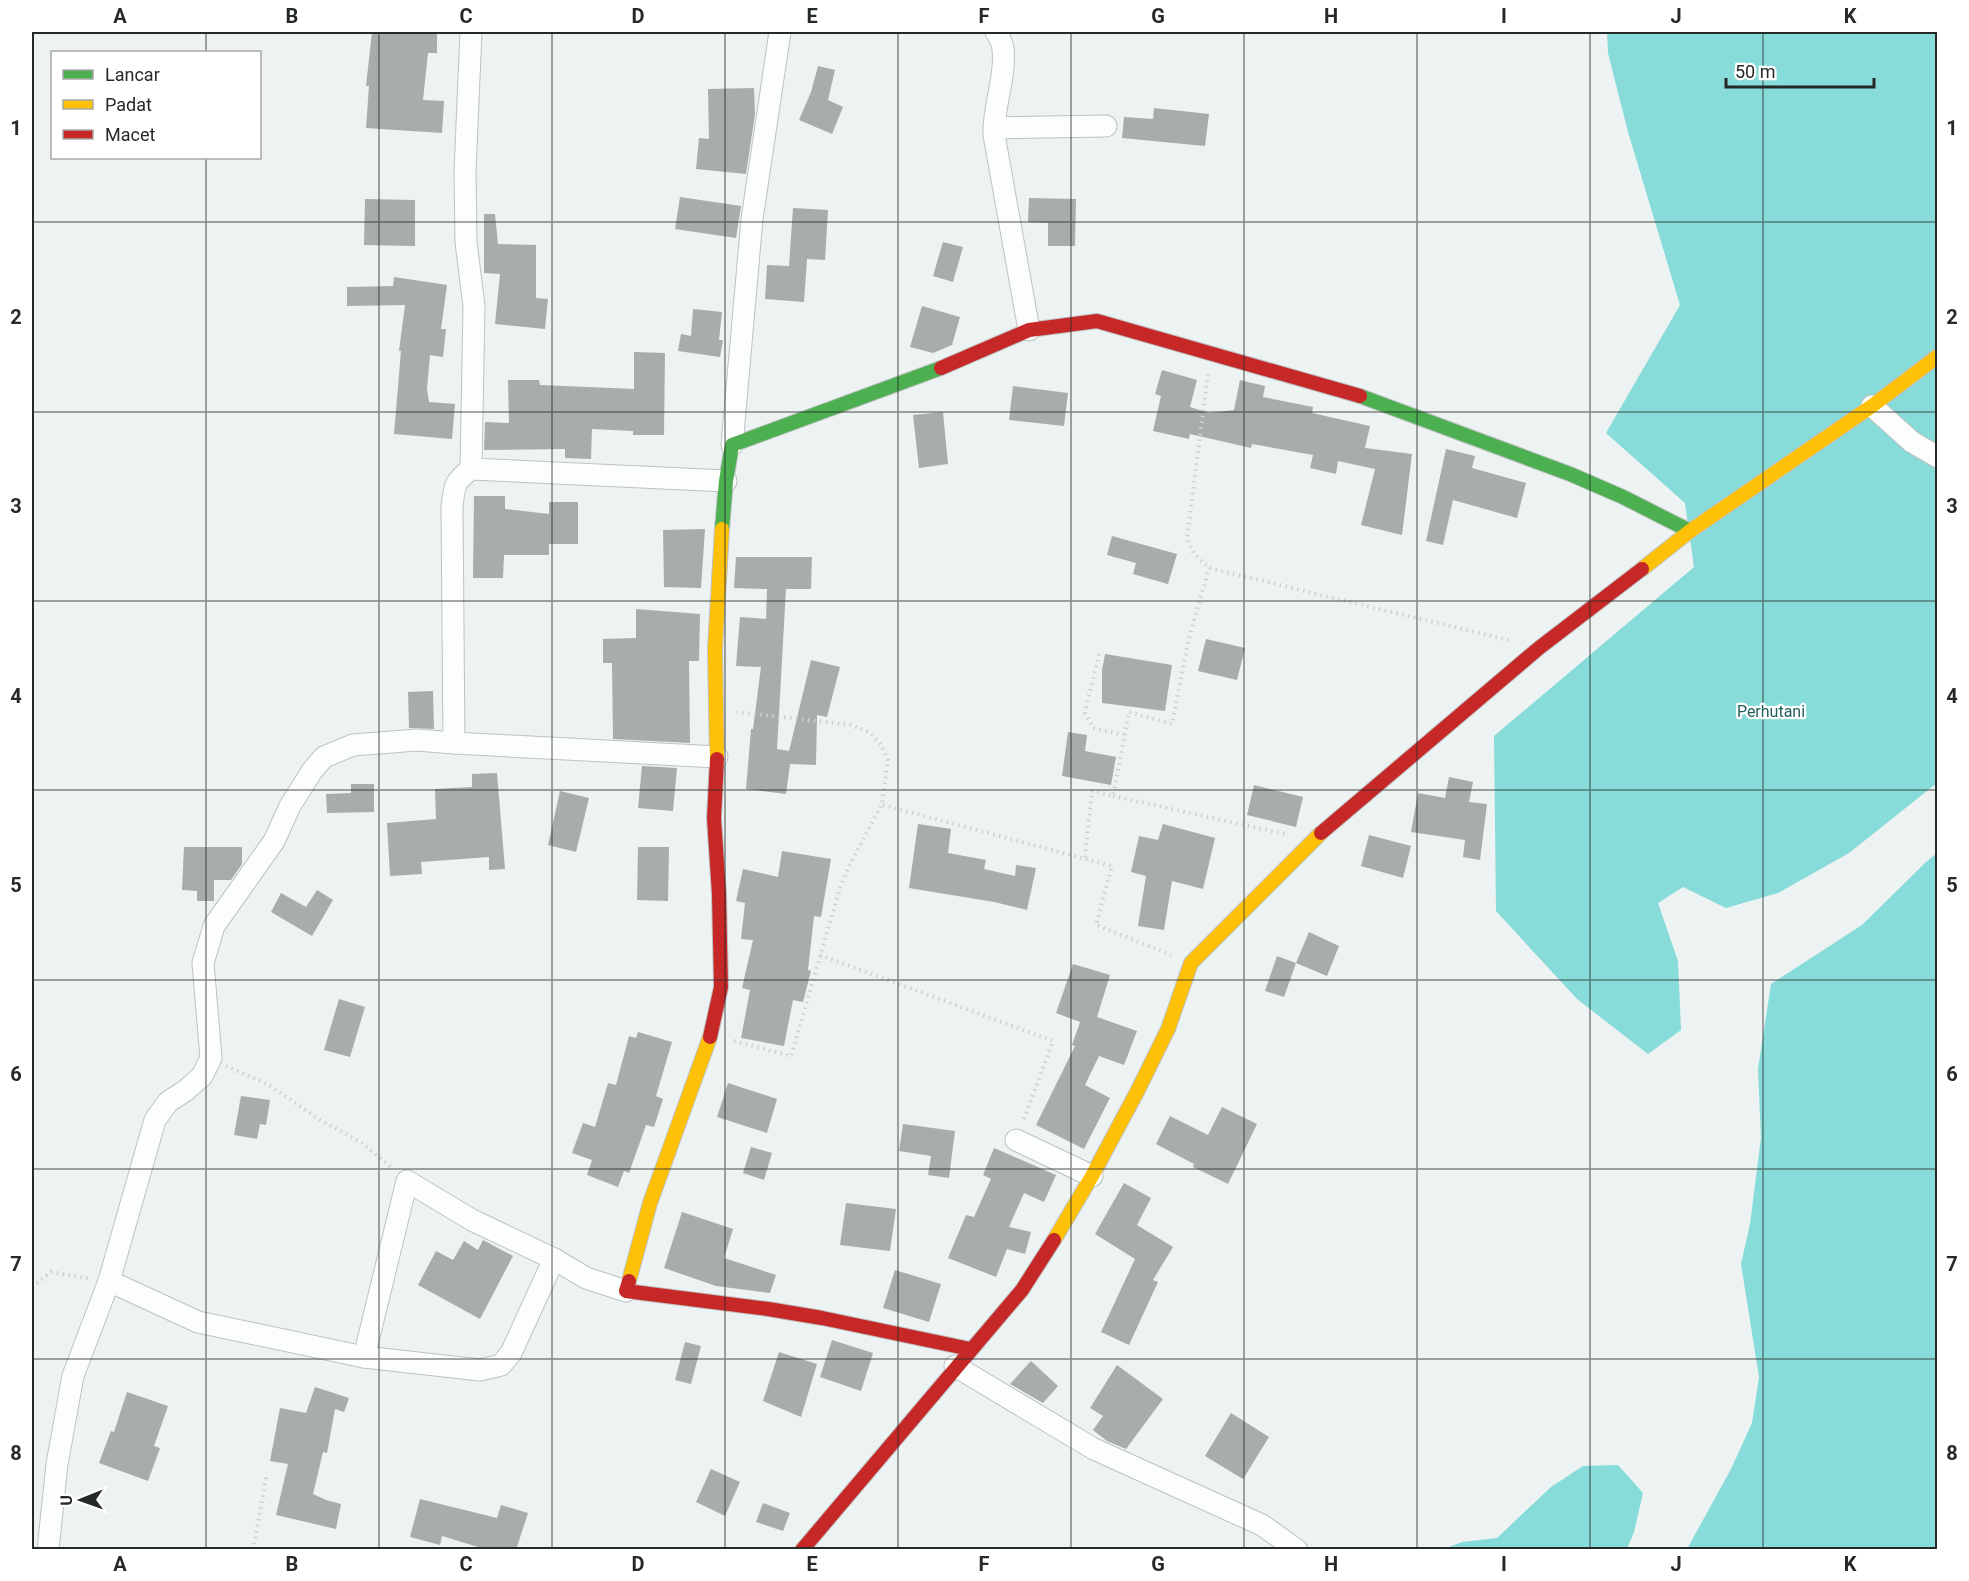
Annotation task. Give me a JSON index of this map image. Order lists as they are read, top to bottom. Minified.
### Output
{"parks":["Perhutani"],"legend":["Lancar","Padat","Macet"],"scale_bar":"50 m","north":"left","grid":{"columns":["A","B","C","D","E","F","G","H","I","J","K"],"rows":["1","2","3","4","5","6","7","8"]}}
